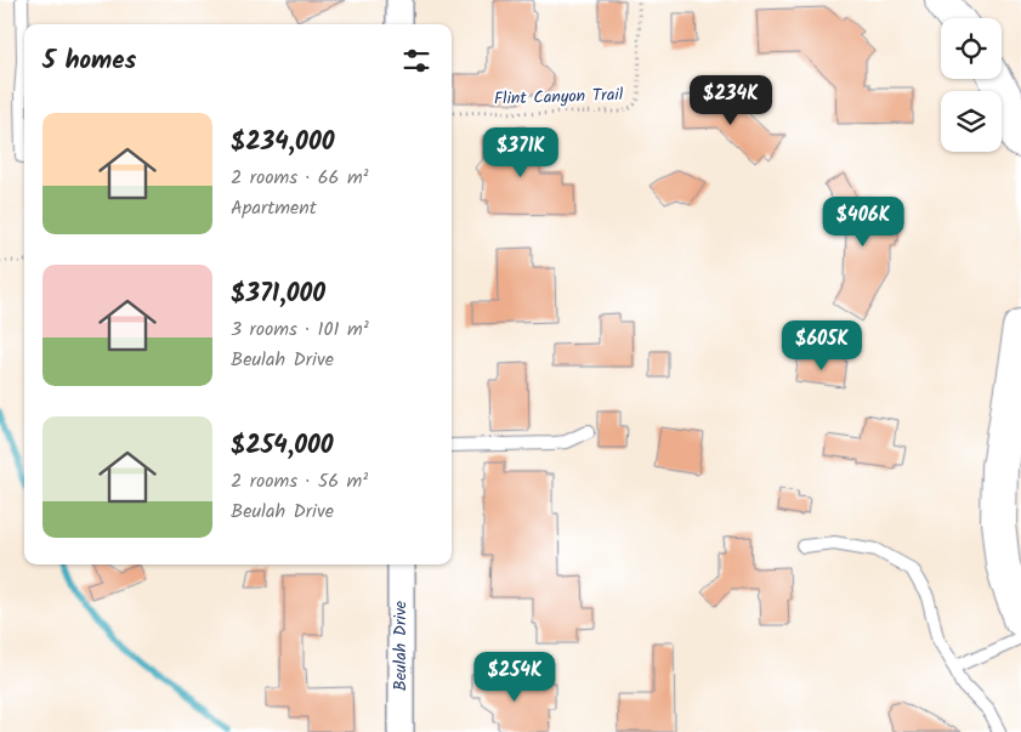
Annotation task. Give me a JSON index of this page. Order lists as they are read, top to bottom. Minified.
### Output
{"streets":{"street":["Beulah Drive"],"path":["Flint Canyon Trail"]},"page":{"heading":"5 homes","price":["$234K","$371K","$406K","$605K","$254K"],"list":[{"name":"$234,000","note":"2 rooms · 66 m² · Apartment"},{"name":"$371,000","note":"3 rooms · 101 m² · Beulah Drive"},{"name":"$254,000","note":"2 rooms · 56 m² · Beulah Drive"}]}}
